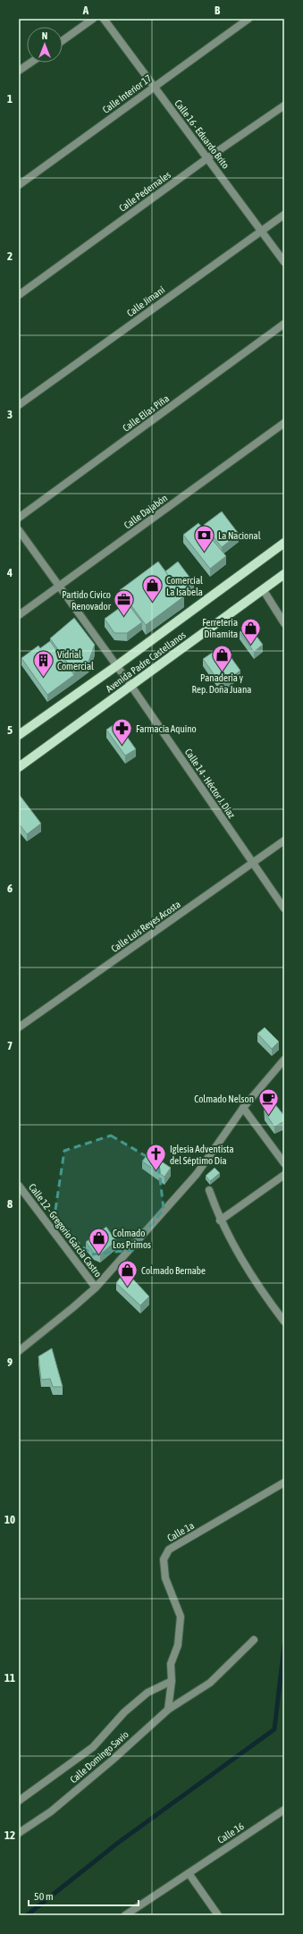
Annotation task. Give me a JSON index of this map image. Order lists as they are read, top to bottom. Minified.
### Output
{"streets":{"main road":["Avenida Padre Castellanos"],"street":["Calle Interior 17","Calle 16 - Eduardo Brito","Calle Pedernales","Calle Jimaní","Calle Elías Piña","Calle Dajabón","Calle 14 - Héctor J. Díaz","Calle Luis Reyes Acosta","Calle 12 - Gregorio García Castro","Calle 1a","Calle Domingo Savio","Calle 16"]},"crossings":[["Calle Interior 17","Calle 16 - Eduardo Brito"],["Calle 16 - Eduardo Brito","Calle Pedernales"],["Calle 16 - Eduardo Brito","Calle Jimaní"],["Calle Dajabón","Calle 14 - Héctor J. Díaz"],["Avenida Padre Castellanos","Calle 14 - Héctor J. Díaz"],["Calle 14 - Héctor J. Díaz","Calle Luis Reyes Acosta"]],"places":{"bank":["La Nacional"],"shop":["Comercial La Isabela","Ferreteria Dinamita","Panaderia y Rep. Doña Juana","Colmado Los Primos","Colmado Bernabe"],"office":["Partido Civico Renovador"],"building":["Vidrial Comercial"],"pharmacy":["Farmacia Aquino"],"cafe":["Colmado Nelson"],"church":["Iglesia Adventista del Séptimo Día"]},"scale_bar":"50 m","north":"top","grid":{"columns":["A","B"],"rows":["1","2","3","4","5","6","7","8","9","10","11","12"]}}
